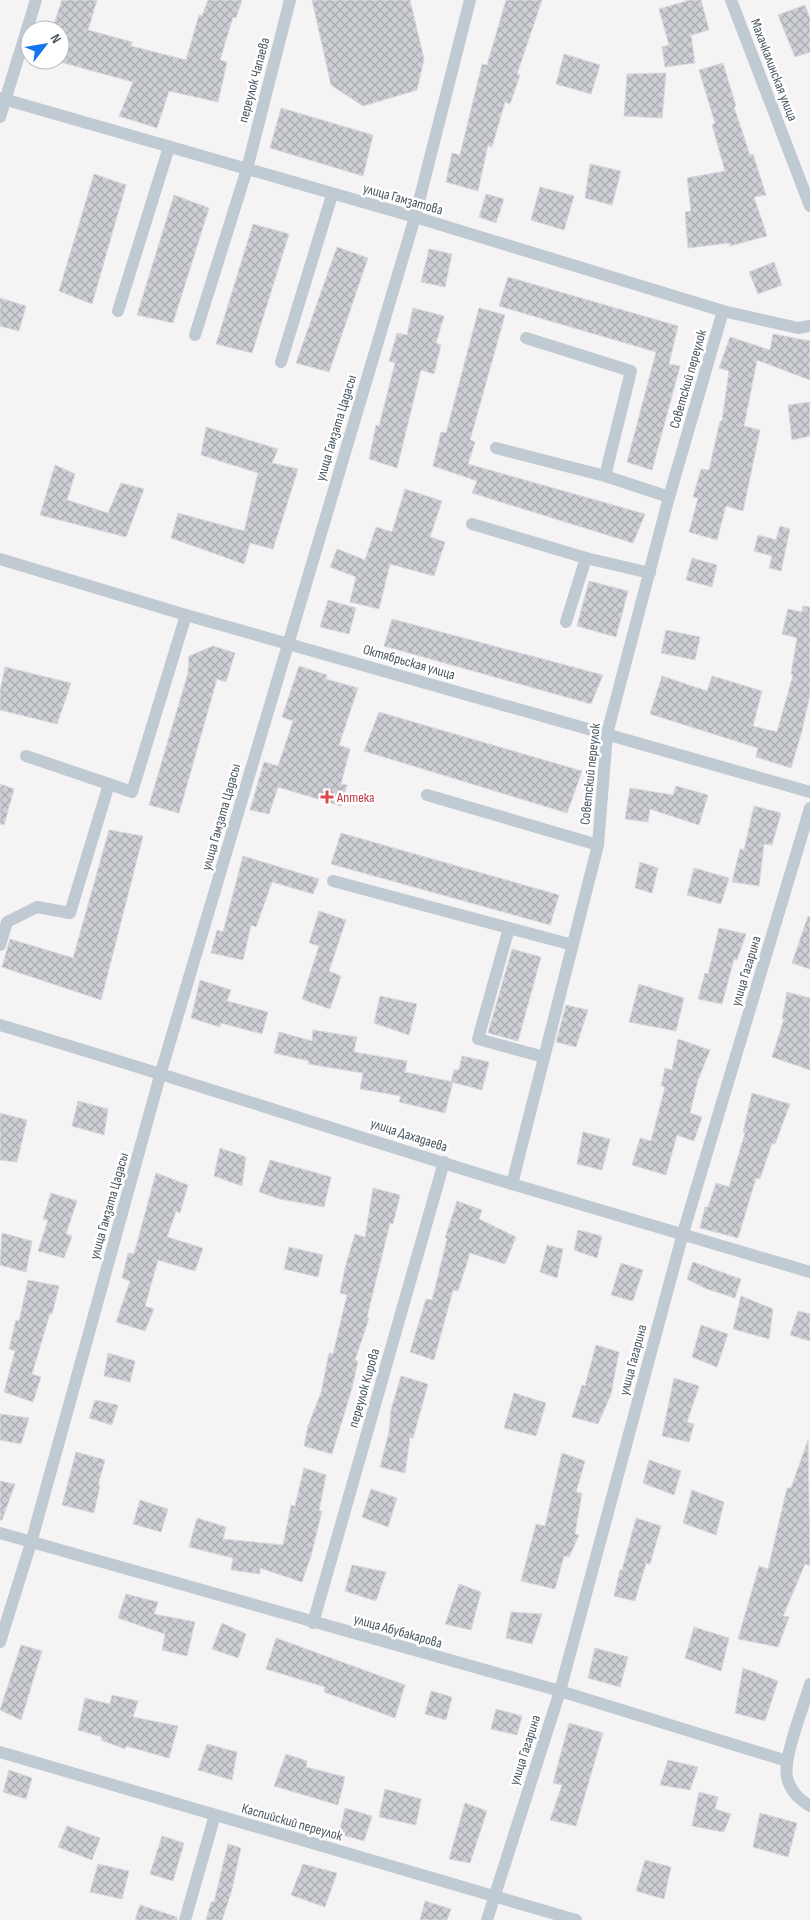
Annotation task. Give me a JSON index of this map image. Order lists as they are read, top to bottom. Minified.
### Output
{"streets":{"street":["Махачкалинская улица","переулок Чапаева","улица Гамзатова","Советский переулок","улица Гамзата Цадасы","Октябрьская улица","улица Гагарина","улица Дахадаева","переулок Кирова","улица Абубакарова","Каспийский переулок"]},"crossings":[["переулок Чапаева","улица Гамзатова"],["улица Гамзатова","Советский переулок"],["улица Гамзатова","улица Гамзата Цадасы"],["Советский переулок","Октябрьская улица"],["Советский переулок","улица Дахадаева"],["улица Гамзата Цадасы","Октябрьская улица"],["улица Гамзата Цадасы","улица Дахадаева"],["улица Гамзата Цадасы","улица Абубакарова"],["улица Гагарина","улица Дахадаева"],["улица Гагарина","улица Абубакарова"],["улица Гагарина","Каспийский переулок"],["улица Дахадаева","переулок Кирова"],["переулок Кирова","улица Абубакарова"]],"places":{"health":["Аптека"]},"north":"top right"}
